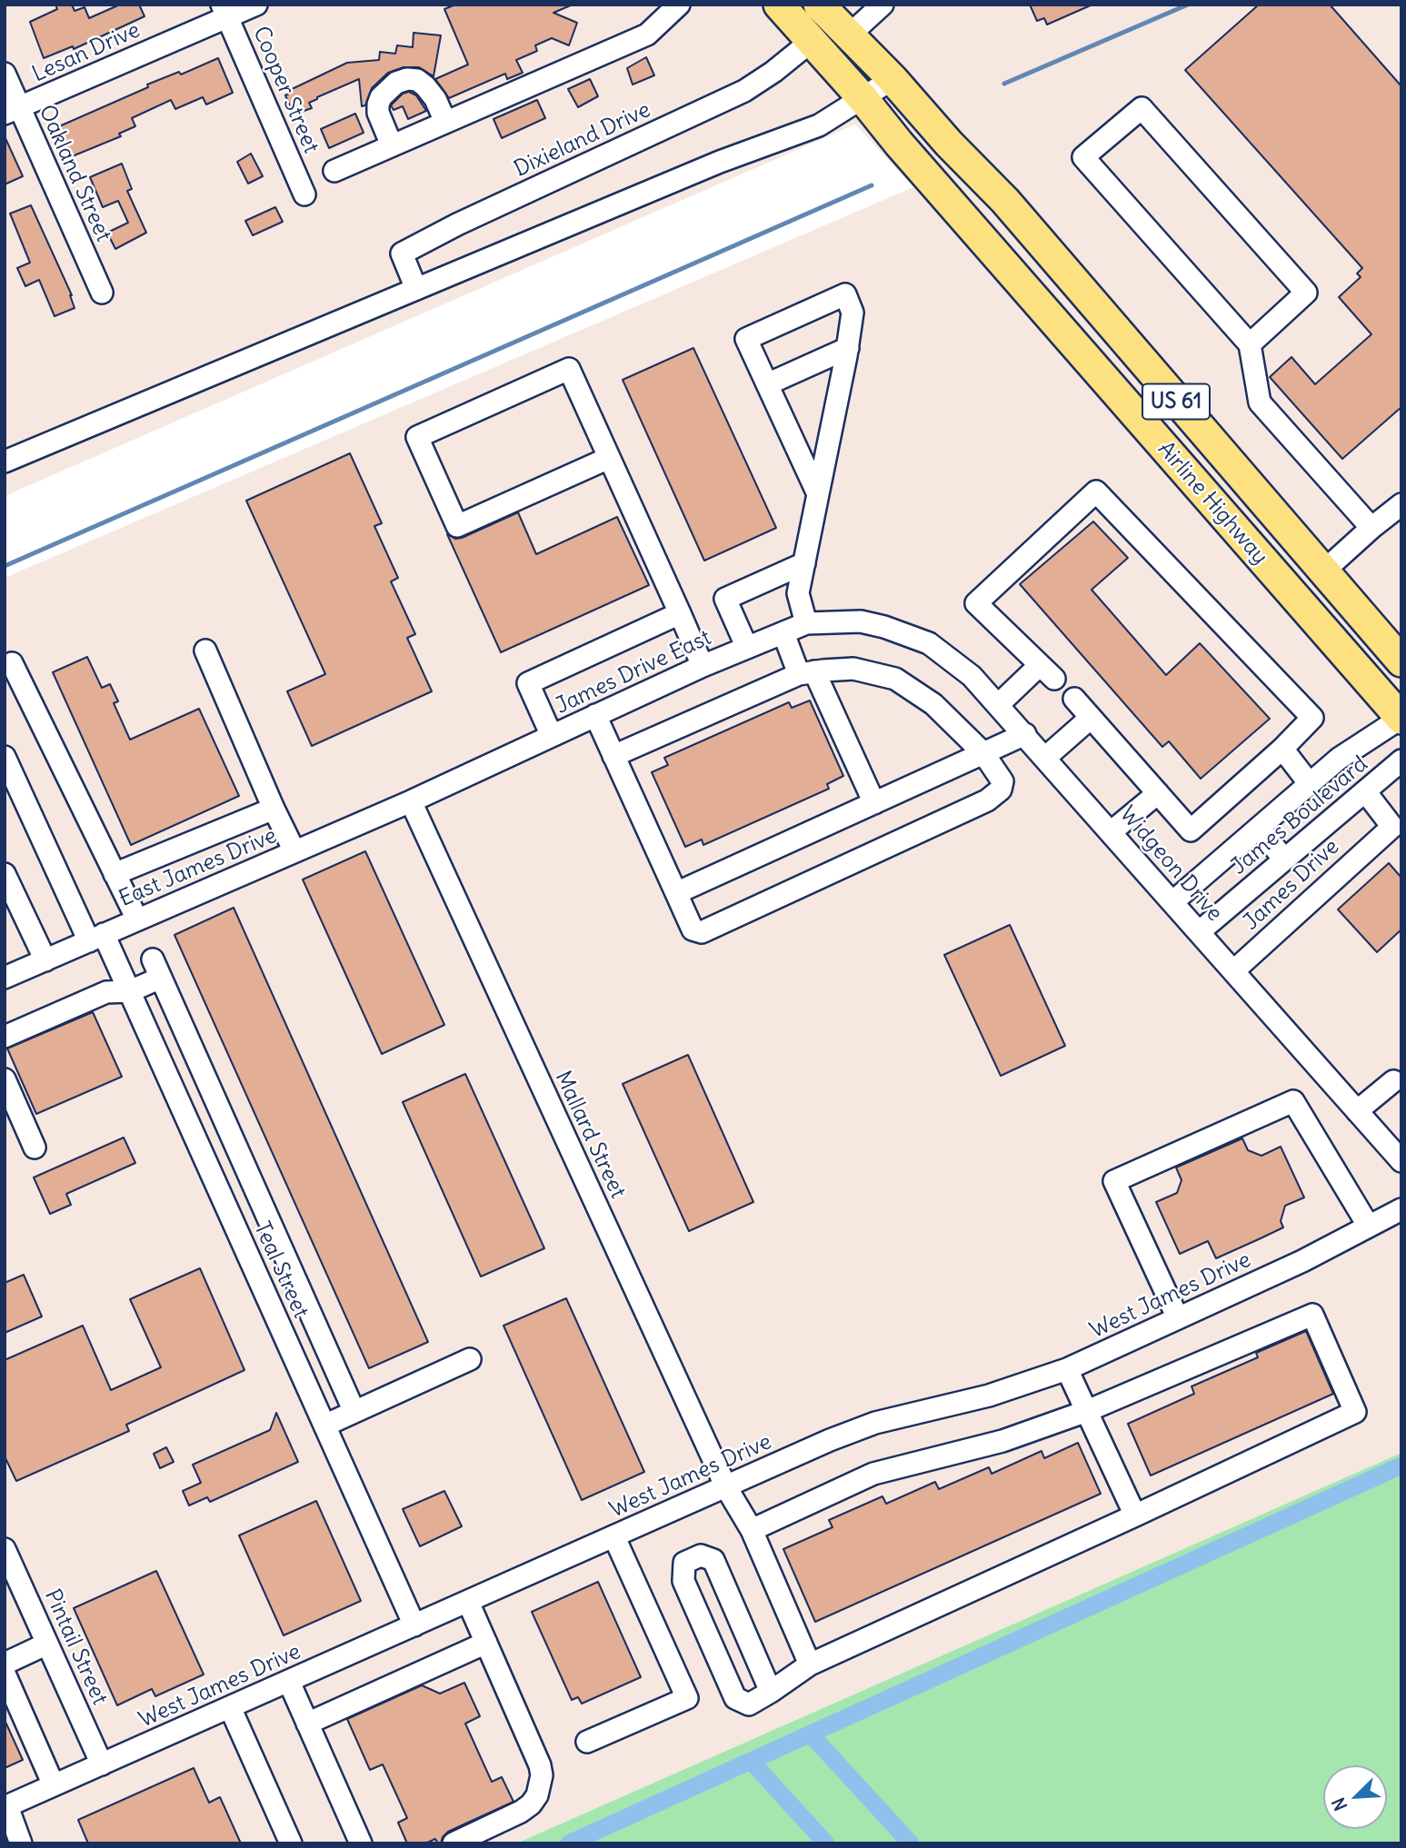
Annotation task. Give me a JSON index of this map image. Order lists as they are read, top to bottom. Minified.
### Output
{"streets":{"highway":["US 61","Airline Highway"],"street":["Lesan Drive","Cooper Street","Dixieland Drive","Oakland Street","James Drive East","James Boulevard","Widgeon Drive","East James Drive","James Drive","Mallard Street","Teal Street","West James Drive","Pintail Street"]},"crossings":[["Lesan Drive","Cooper Street"],["Lesan Drive","Oakland Street"],["Dixieland Drive","US 61"],["US 61","Airline Highway"],["James Drive East","Widgeon Drive"],["James Drive East","East James Drive"],["James Drive East","Mallard Street"],["James Boulevard","Widgeon Drive"],["James Boulevard","James Drive"],["Widgeon Drive","James Drive"],["East James Drive","Mallard Street"],["East James Drive","Teal Street"],["Mallard Street","West James Drive"],["Teal Street","West James Drive"],["West James Drive","Pintail Street"]],"north":"bottom left"}
